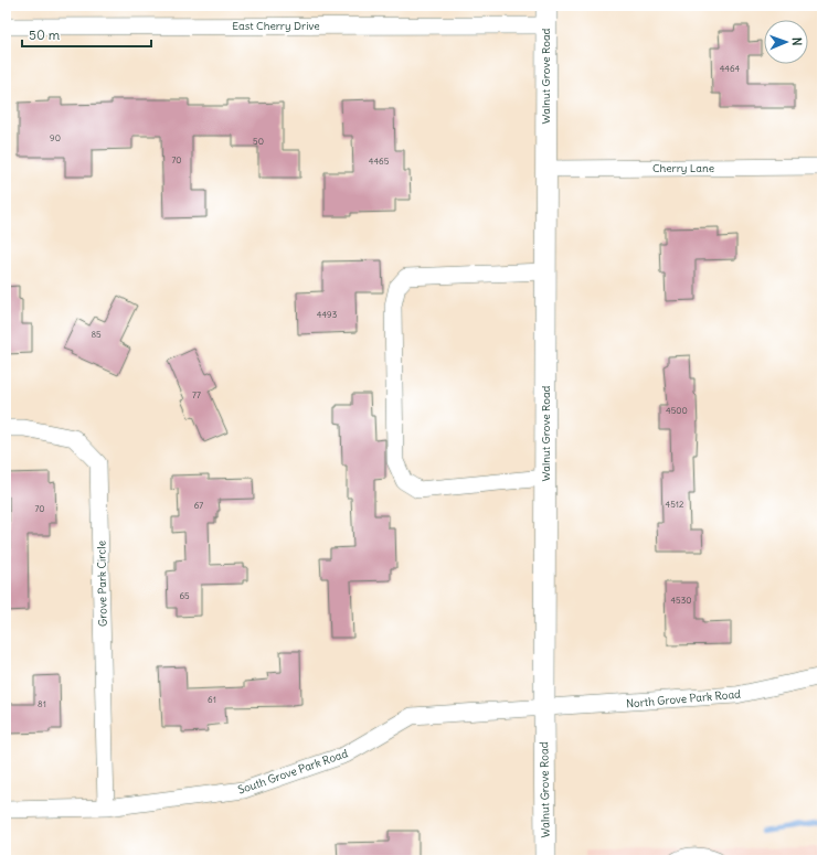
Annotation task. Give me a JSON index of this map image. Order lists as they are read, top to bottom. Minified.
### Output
{"streets":{"main road":["Walnut Grove Road"],"street":["East Cherry Drive","Cherry Lane","Grove Park Circle","North Grove Park Road","South Grove Park Road"]},"crossings":[["East Cherry Drive","Walnut Grove Road"],["Walnut Grove Road","Cherry Lane"],["Walnut Grove Road","North Grove Park Road"],["Walnut Grove Road","South Grove Park Road"],["Grove Park Circle","South Grove Park Road"],["North Grove Park Road","South Grove Park Road"]],"house_numbers":["4464","90","50","70","4465","4493","85","77","4500","4512","67","70","65","4530","61","81"],"scale_bar":"50 m","north":"right"}
